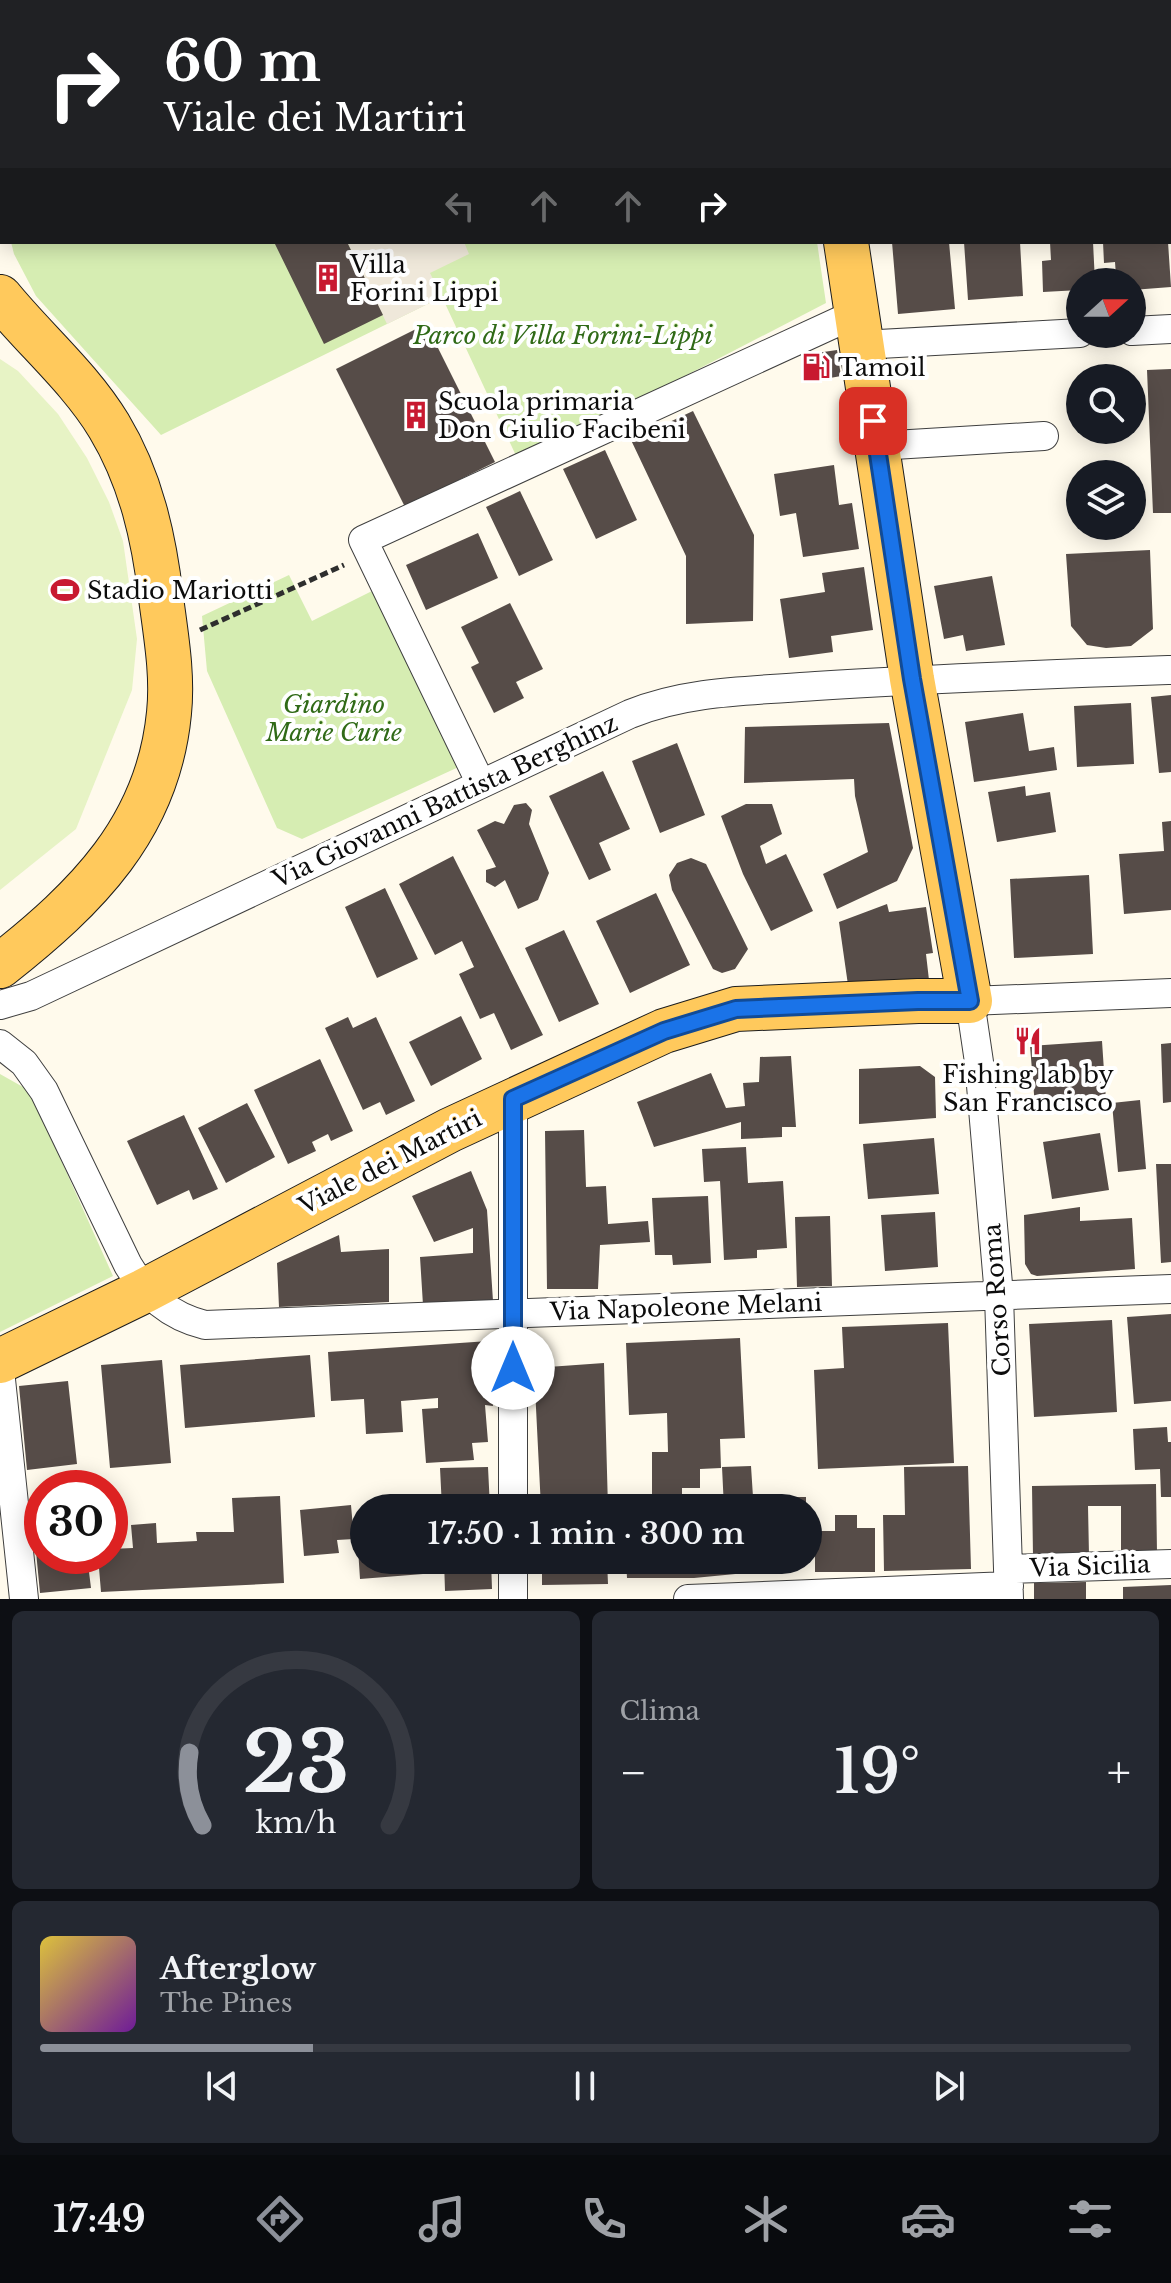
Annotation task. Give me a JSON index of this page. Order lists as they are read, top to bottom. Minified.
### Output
{"streets":{"main road":["Viale dei Martiri"],"street":["Via Giovanni Battista Berghinz","Corso Roma","Via Napoleone Melani","Via Sicilia"]},"crossings":[["Viale dei Martiri","Corso Roma"],["Viale dei Martiri","Via Napoleone Melani"],["Corso Roma","Via Napoleone Melani"],["Corso Roma","Via Sicilia"]],"parks":["Parco di Villa Forini-Lippi","Giardino Marie Curie"],"places":{"building":["Villa Forini Lippi","Scuola primaria Don Giulio Facibeni"],"fuel station":["Tamoil"],"sports":["Stadio Mariotti"],"restaurant":["Fishing lab by San Francisco"]},"north":"right","page":{"turn":["60 m","Viale dei Martiri"],"limit":"30","trip":"17:50 · 1 min · 300 m","tile":"Clima","heat":["−","19°","+"],"song":["Afterglow","The Pines"],"tabs":"17:49","gauge":["23","km/h"]}}
